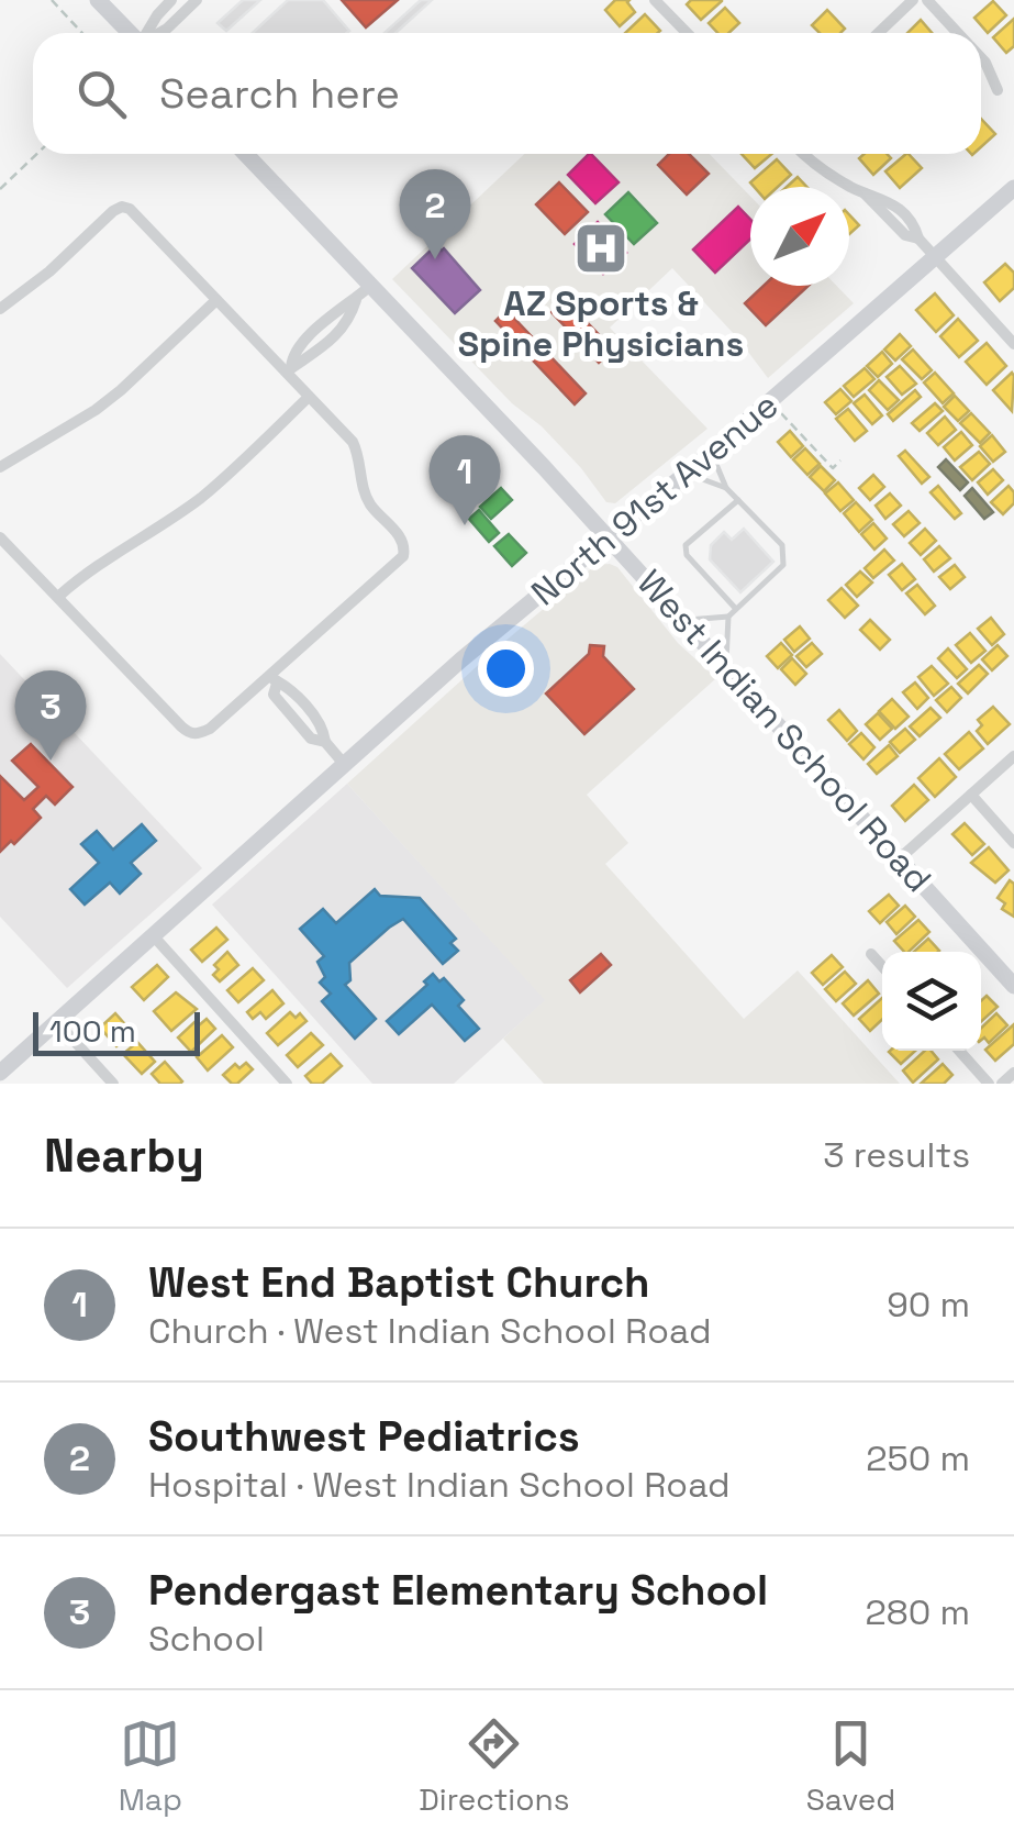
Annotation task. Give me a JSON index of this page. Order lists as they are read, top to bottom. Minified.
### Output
{"streets":{"main road":["North 91st Avenue","West Indian School Road"]},"crossings":[["North 91st Avenue","West Indian School Road"]],"places":{"hospital":["AZ Sports & Spine Physicians"]},"scale_bar":"100 m","north":"top right","page":{"search":"Search here","pins":["2","1","3"],"scale":"100 m","heading":["Nearby","3 results"],"list":[{"mark":"1","name":"West End Baptist Church","note":"Church · West Indian School Road","value":"90 m"},{"mark":"2","name":"Southwest Pediatrics","note":"Hospital · West Indian School Road","value":"250 m"},{"mark":"3","name":"Pendergast Elementary School","note":"School","value":"280 m"}],"nav":["Map","Directions","Saved"]}}
